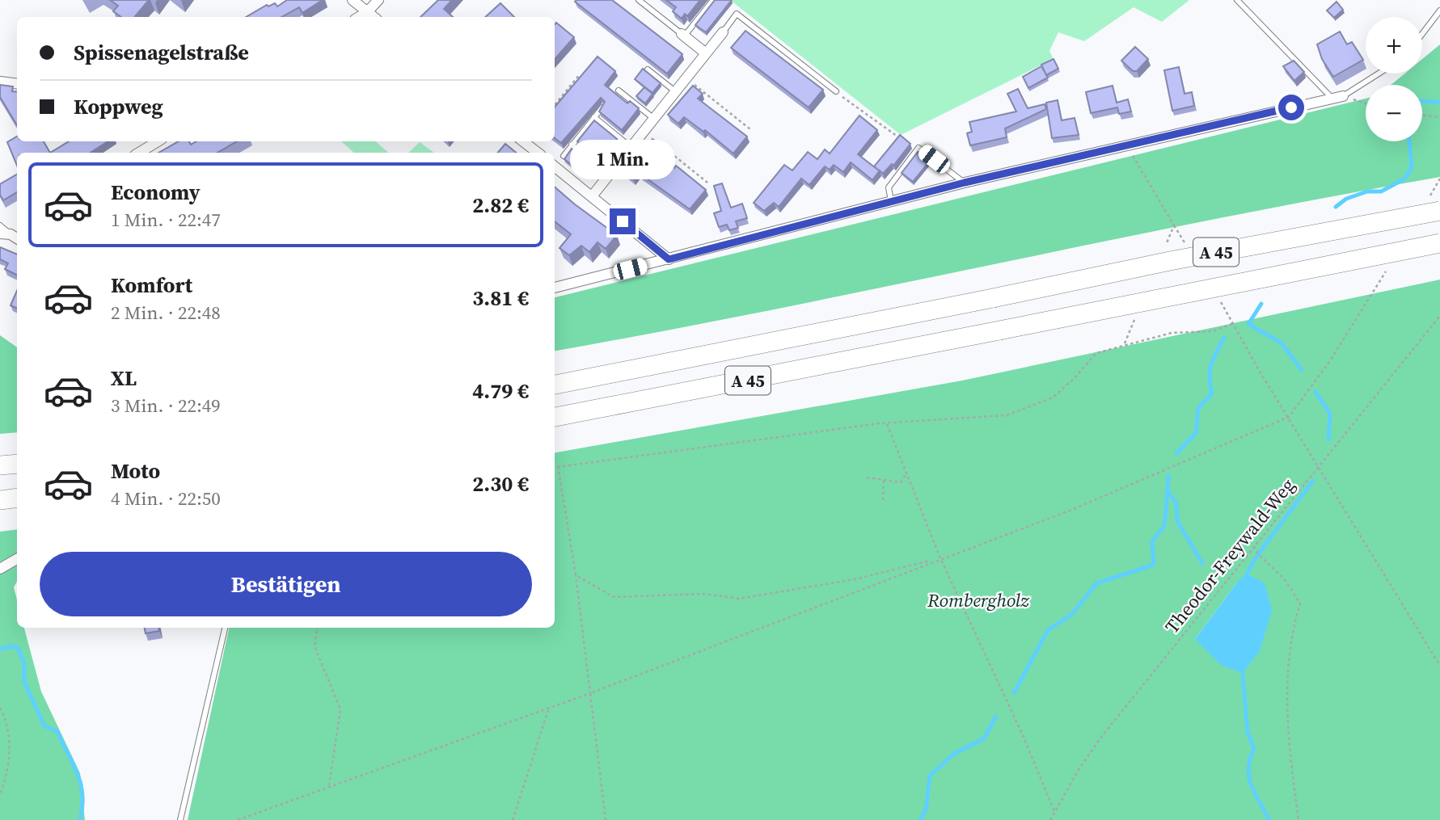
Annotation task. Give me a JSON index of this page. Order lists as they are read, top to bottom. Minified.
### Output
{"streets":{"highway":["A 45"],"path":["Theodor-Freywald-Weg"]},"parks":["Rombergholz"],"page":{"map_buttons":["+","−"],"banner":["Spissenagelstraße","Koppweg"],"bubble":"1 Min.","list":[{"name":"Economy","note":"1 Min. · 22:47","value":"2.82 €"},{"name":"Komfort","note":"2 Min. · 22:48","value":"3.81 €"},{"name":"XL","note":"3 Min. · 22:49","value":"4.79 €"},{"name":"Moto","note":"4 Min. · 22:50","value":"2.30 €"}],"buttons":"Bestätigen"}}
